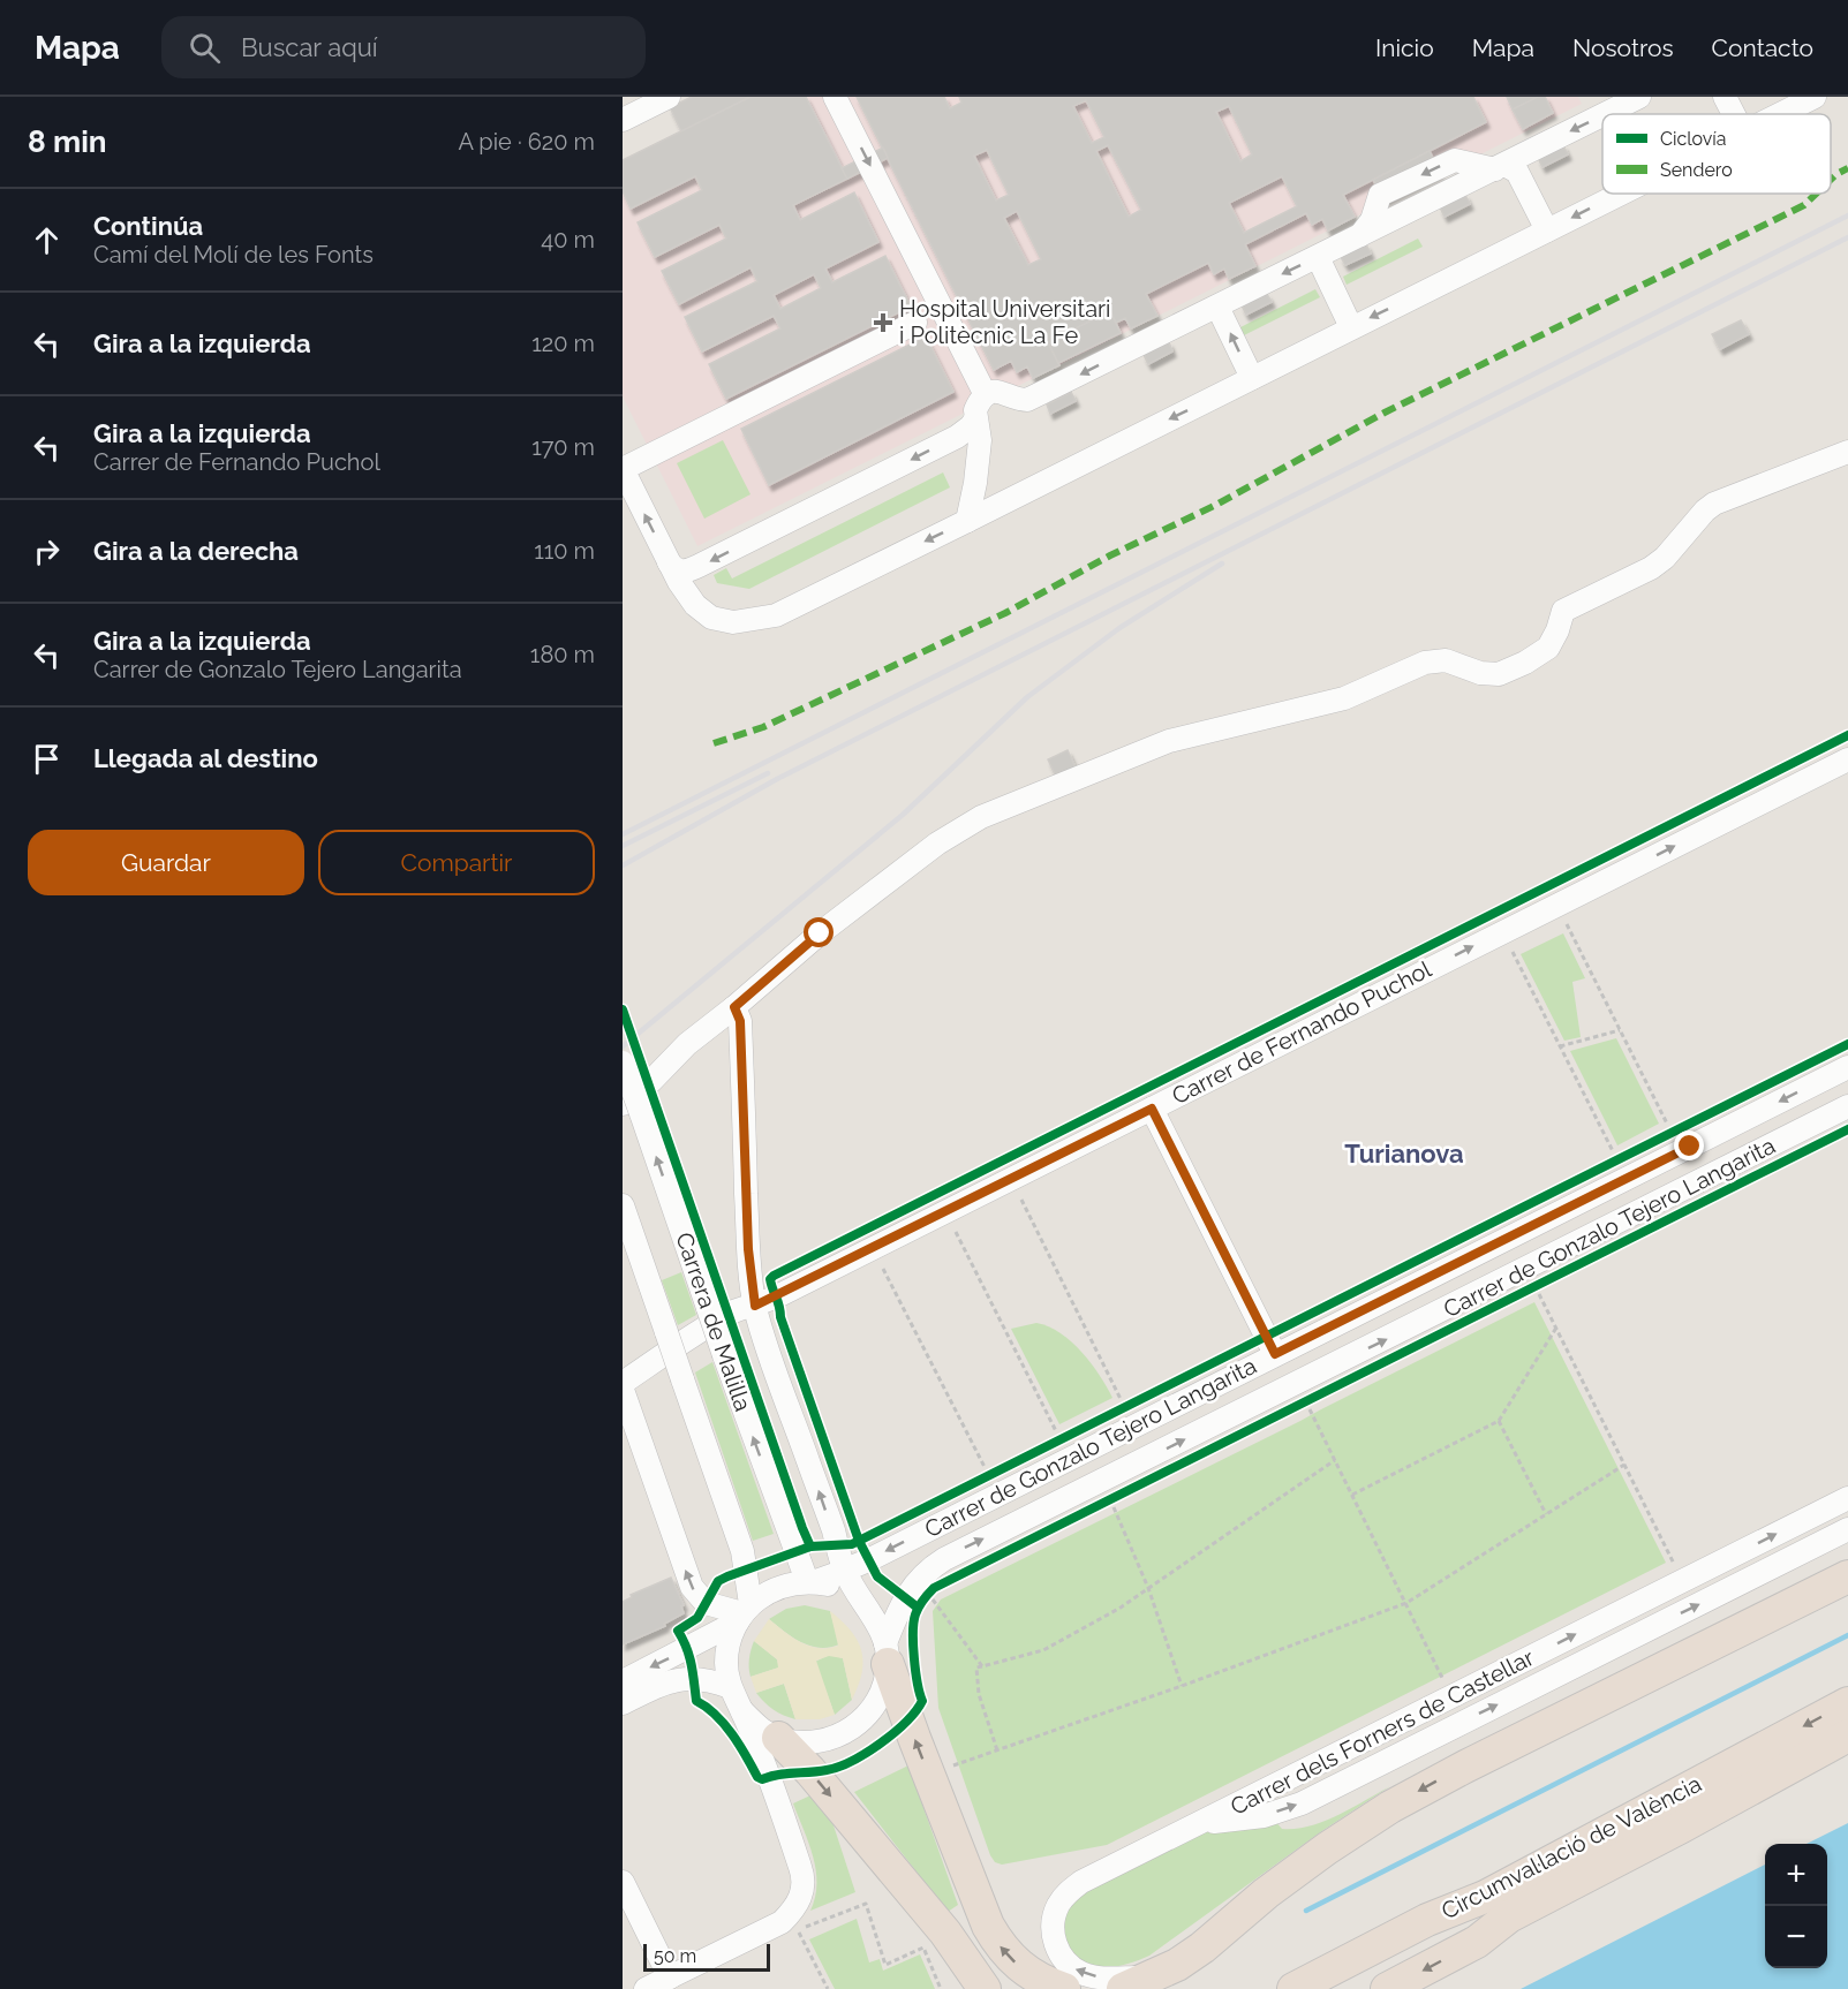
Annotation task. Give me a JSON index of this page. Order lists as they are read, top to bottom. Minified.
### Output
{"streets":{"highway":["Circumval·lació de València"],"street":["Carrer de Fernando Puchol","Carrer de Gonzalo Tejero Langarita","Carrera de Malilla","Carrer dels Forners de Castellar"]},"crossings":[["Carrer de Gonzalo Tejero Langarita","Carrera de Malilla"]],"one_way":["Carrer de Fernando Puchol"],"districts":["Turianova"],"places":{"health":["Hospital Universitari i Politècnic La Fe"]},"legend":["Ciclovía","Sendero"],"scale_bar":"50 m","page":{"header":"Mapa","search":"Buscar aquí","nav":["Inicio","Mapa","Nosotros","Contacto"],"heading":["8 min","A pie · 620 m"],"list":[["Continúa","Camí del Molí de les Fonts","40 m"],["Gira a la izquierda","120 m"],["Gira a la izquierda","Carrer de Fernando Puchol","170 m"],["Gira a la derecha","110 m"],["Gira a la izquierda","Carrer de Gonzalo Tejero Langarita","180 m"],"Llegada al destino"],"buttons":["Guardar","Compartir"],"map_buttons":["+","−"],"scale":"50 m"}}
